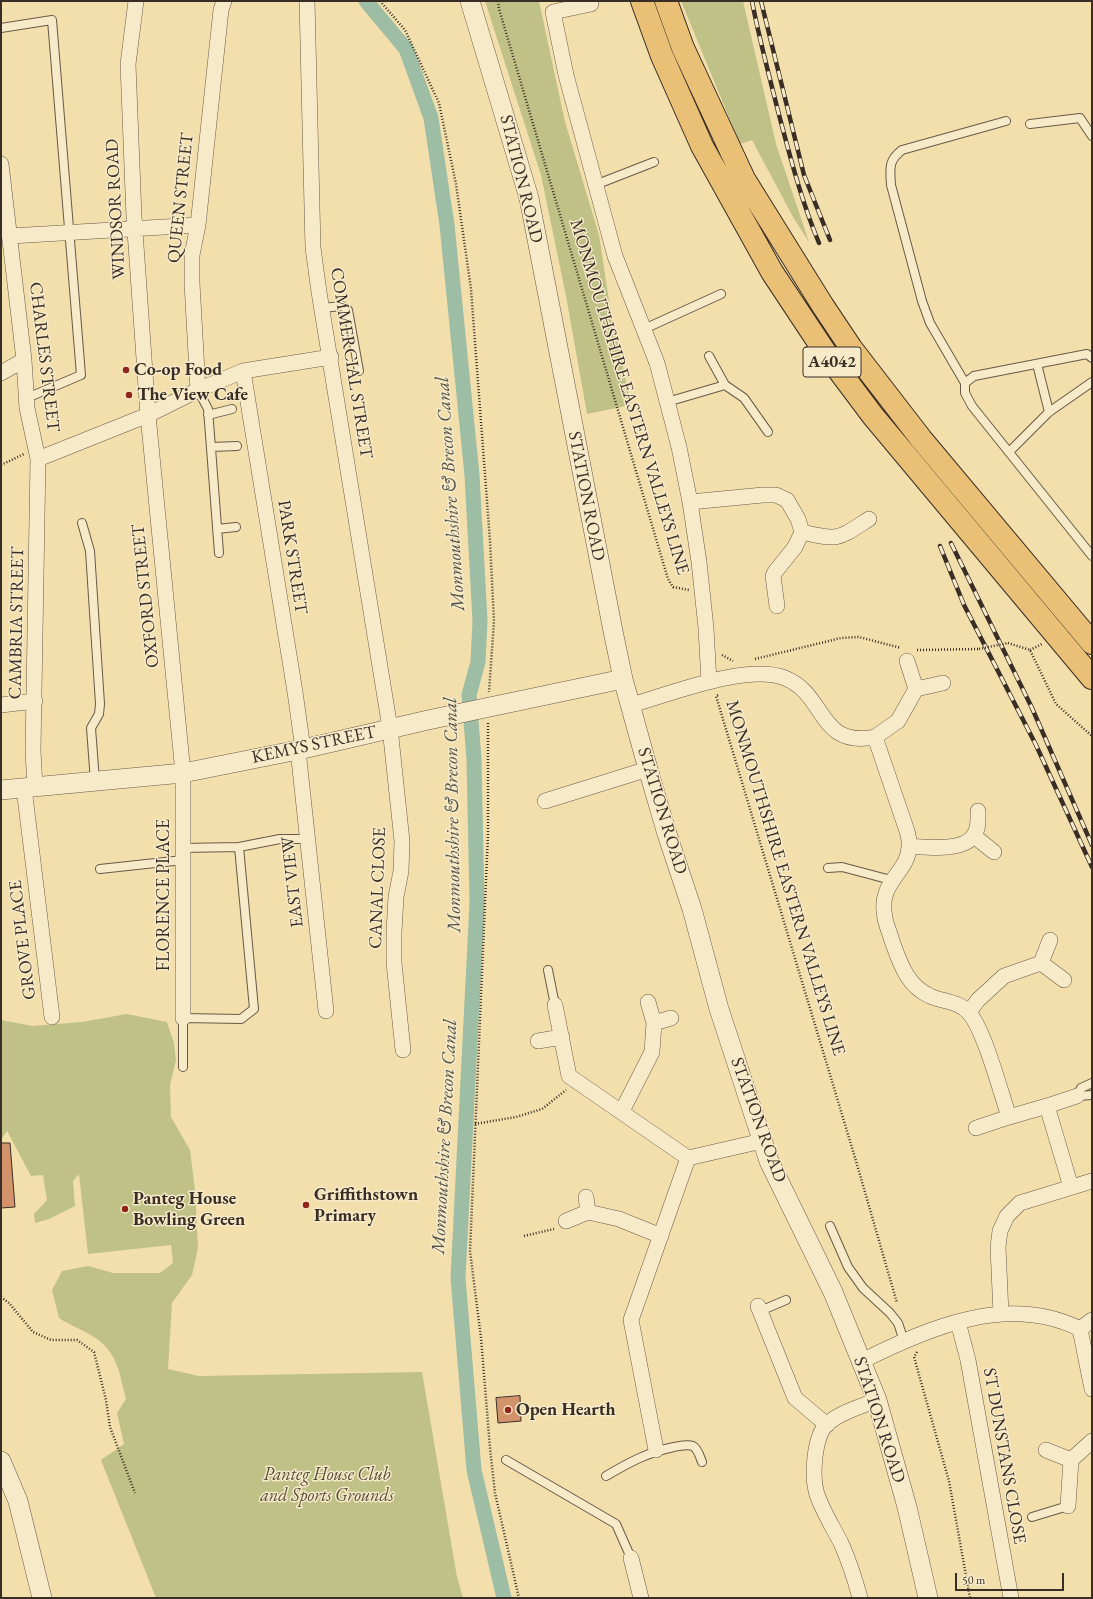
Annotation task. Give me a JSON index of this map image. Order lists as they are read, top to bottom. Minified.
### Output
{"streets":{"highway":["A4042"],"street":["STATION ROAD","QUEEN STREET","WINDSOR ROAD","CHARLES STREET","COMMERCIAL STREET","PARK STREET","OXFORD STREET","CAMBRIA STREET","KEMYS STREET","EAST VIEW","CANAL CLOSE","FLORENCE PLACE","GROVE PLACE","ST DUNSTANS CLOSE"],"path":["MONMOUTHSHIRE EASTERN VALLEYS LINE"]},"crossings":[["STATION ROAD","KEMYS STREET"],["WINDSOR ROAD","OXFORD STREET"],["CHARLES STREET","CAMBRIA STREET"],["COMMERCIAL STREET","KEMYS STREET"],["COMMERCIAL STREET","CANAL CLOSE"],["PARK STREET","KEMYS STREET"],["PARK STREET","EAST VIEW"],["OXFORD STREET","KEMYS STREET"],["OXFORD STREET","FLORENCE PLACE"],["CAMBRIA STREET","KEMYS STREET"],["CAMBRIA STREET","GROVE PLACE"],["KEMYS STREET","EAST VIEW"],["KEMYS STREET","CANAL CLOSE"],["KEMYS STREET","FLORENCE PLACE"],["KEMYS STREET","GROVE PLACE"]],"water":["Monmouthshire & Brecon Canal"],"parks":["Panteg House Club and Sports Grounds"],"places":["Co-op Food","The View Cafe","Griffithstown Primary","Panteg House Bowling Green","Open Hearth"],"scale_bar":"50 m"}
